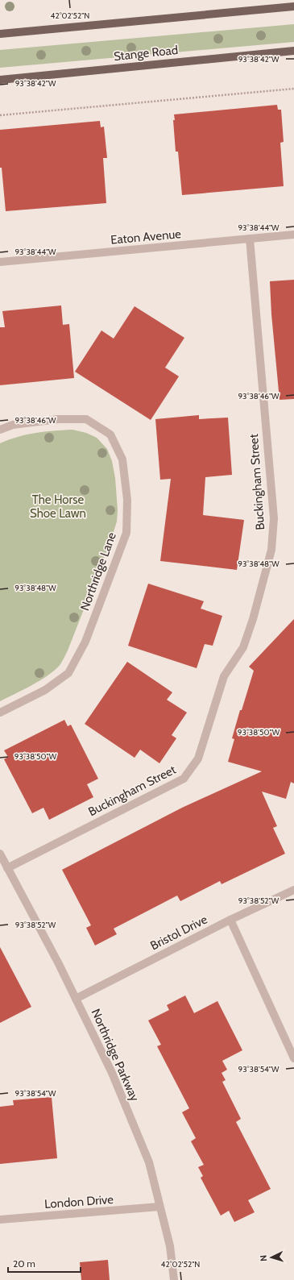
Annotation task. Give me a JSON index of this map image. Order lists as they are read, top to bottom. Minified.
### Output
{"streets":{"main road":["Stange Road"],"street":["Eaton Avenue","Buckingham Street","Northridge Lane","Bristol Drive","Northridge Parkway","London Drive"]},"crossings":[["Eaton Avenue","Buckingham Street"],["Buckingham Street","Northridge Parkway"],["Bristol Drive","Northridge Parkway"],["Northridge Parkway","London Drive"]],"parks":["The Horse Shoe Lawn"],"scale_bar":"20 m","north":"left","coordinates":["42°02'52\"N","93°38'42\"W","93°38'44\"W","93°38'46\"W","93°38'48\"W","93°38'50\"W","93°38'52\"W","93°38'54\"W"]}
